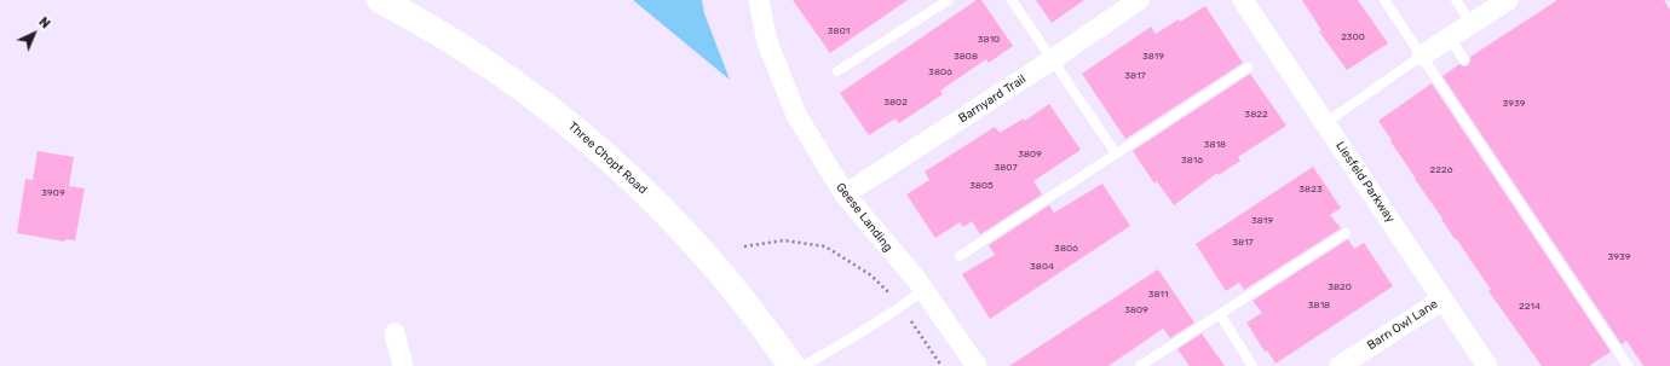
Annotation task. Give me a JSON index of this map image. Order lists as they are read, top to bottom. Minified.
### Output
{"streets":{"main road":["Three Chopt Road"],"street":["Barnyard Trail","Liesfeld Parkway","Geese Landing","Barn Owl Lane"]},"crossings":[["Barnyard Trail","Geese Landing"],["Liesfeld Parkway","Barn Owl Lane"]],"house_numbers":["3801","2300","3810","3808","3819","3806","3817","3802","3939","3822","3818","3809","3816","3807","2226","3805","3823","3909","3819","3817","3806","3939","3804","3820","3811","3818","2214","3809"],"north":"top right"}
